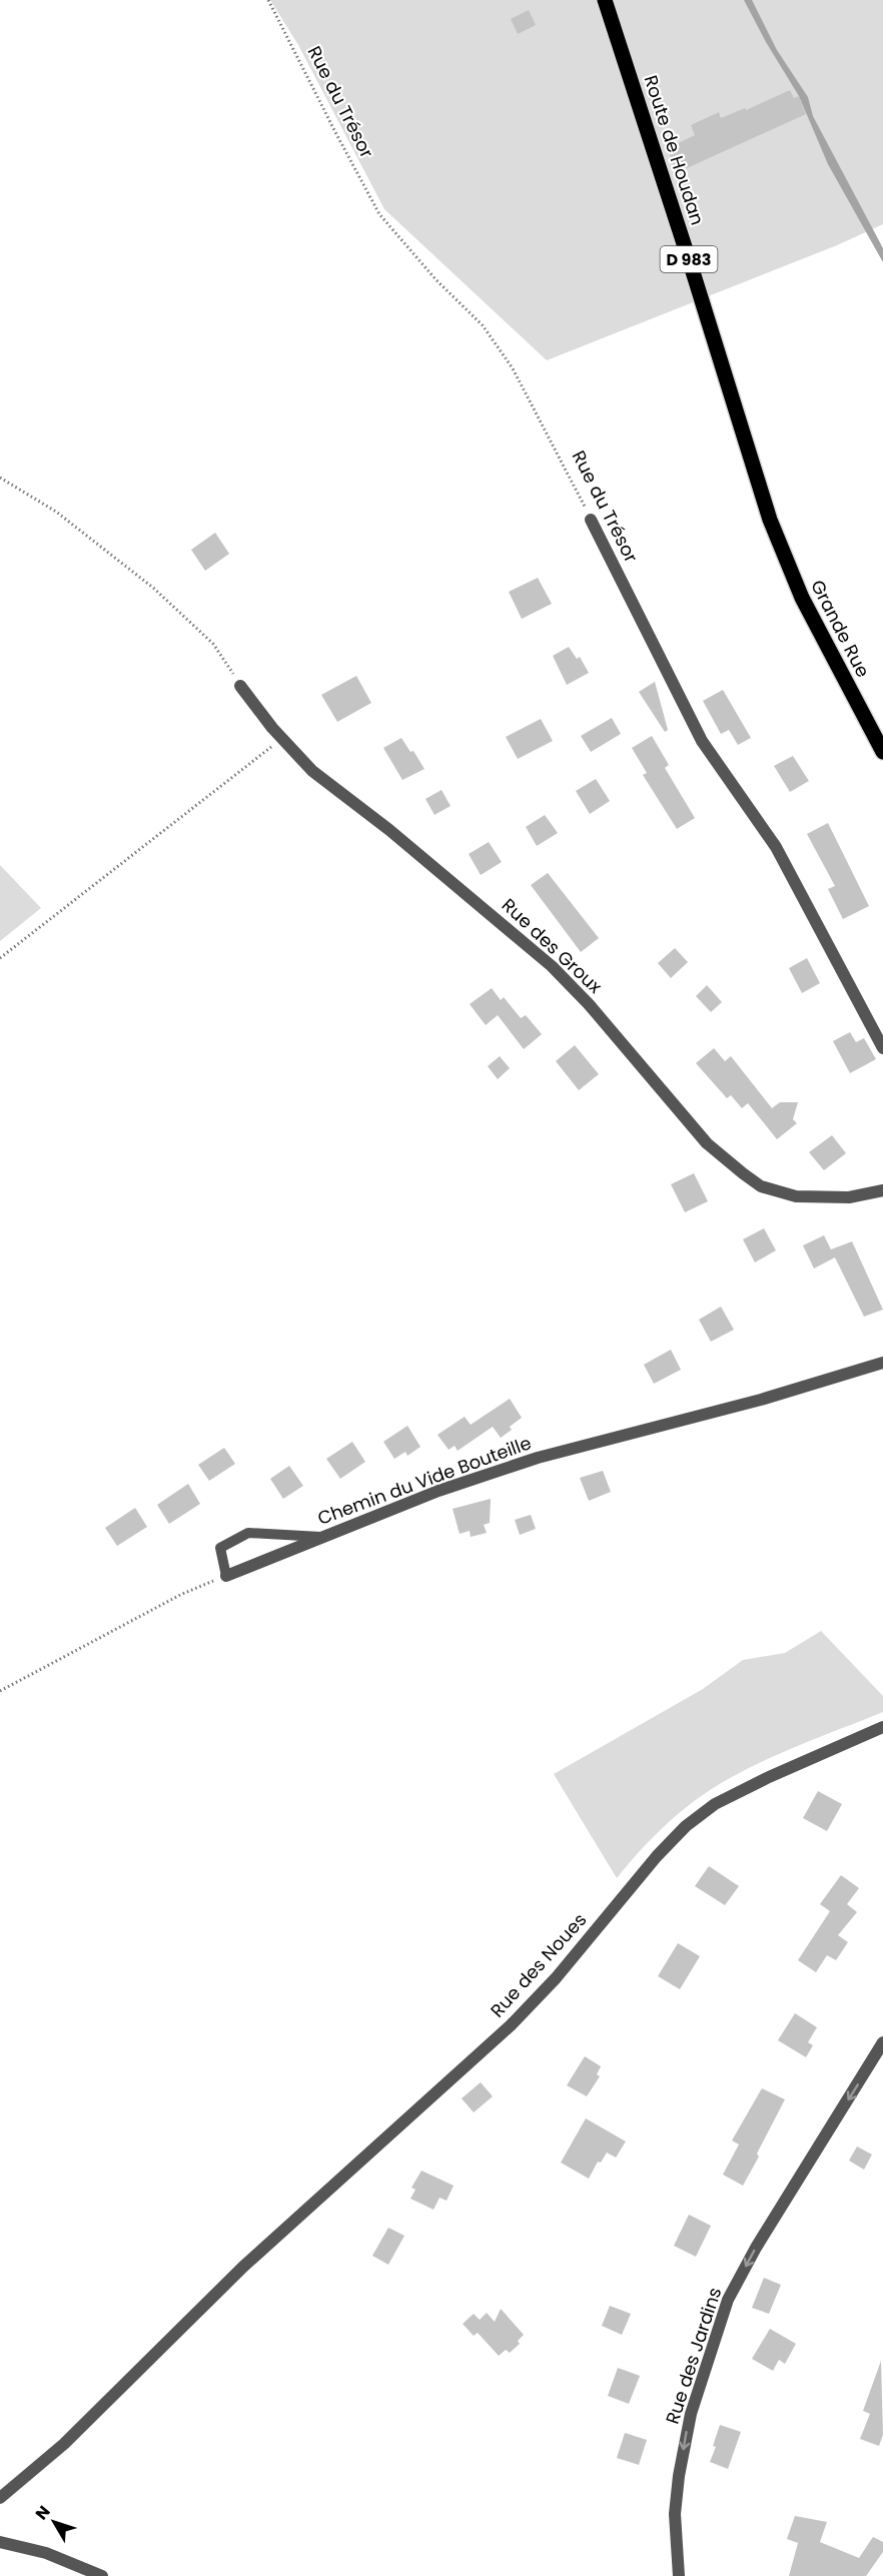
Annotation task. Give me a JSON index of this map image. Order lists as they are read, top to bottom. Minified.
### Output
{"streets":{"main road":["Route de Houdan","D 983","Grande Rue"],"street":["Rue du Trésor","Rue des Groux","Chemin du Vide Bouteille","Rue des Noues","Rue des Jardins"]},"crossings":[["Route de Houdan","Grande Rue"]],"one_way":["Rue des Jardins"],"north":"top left"}
